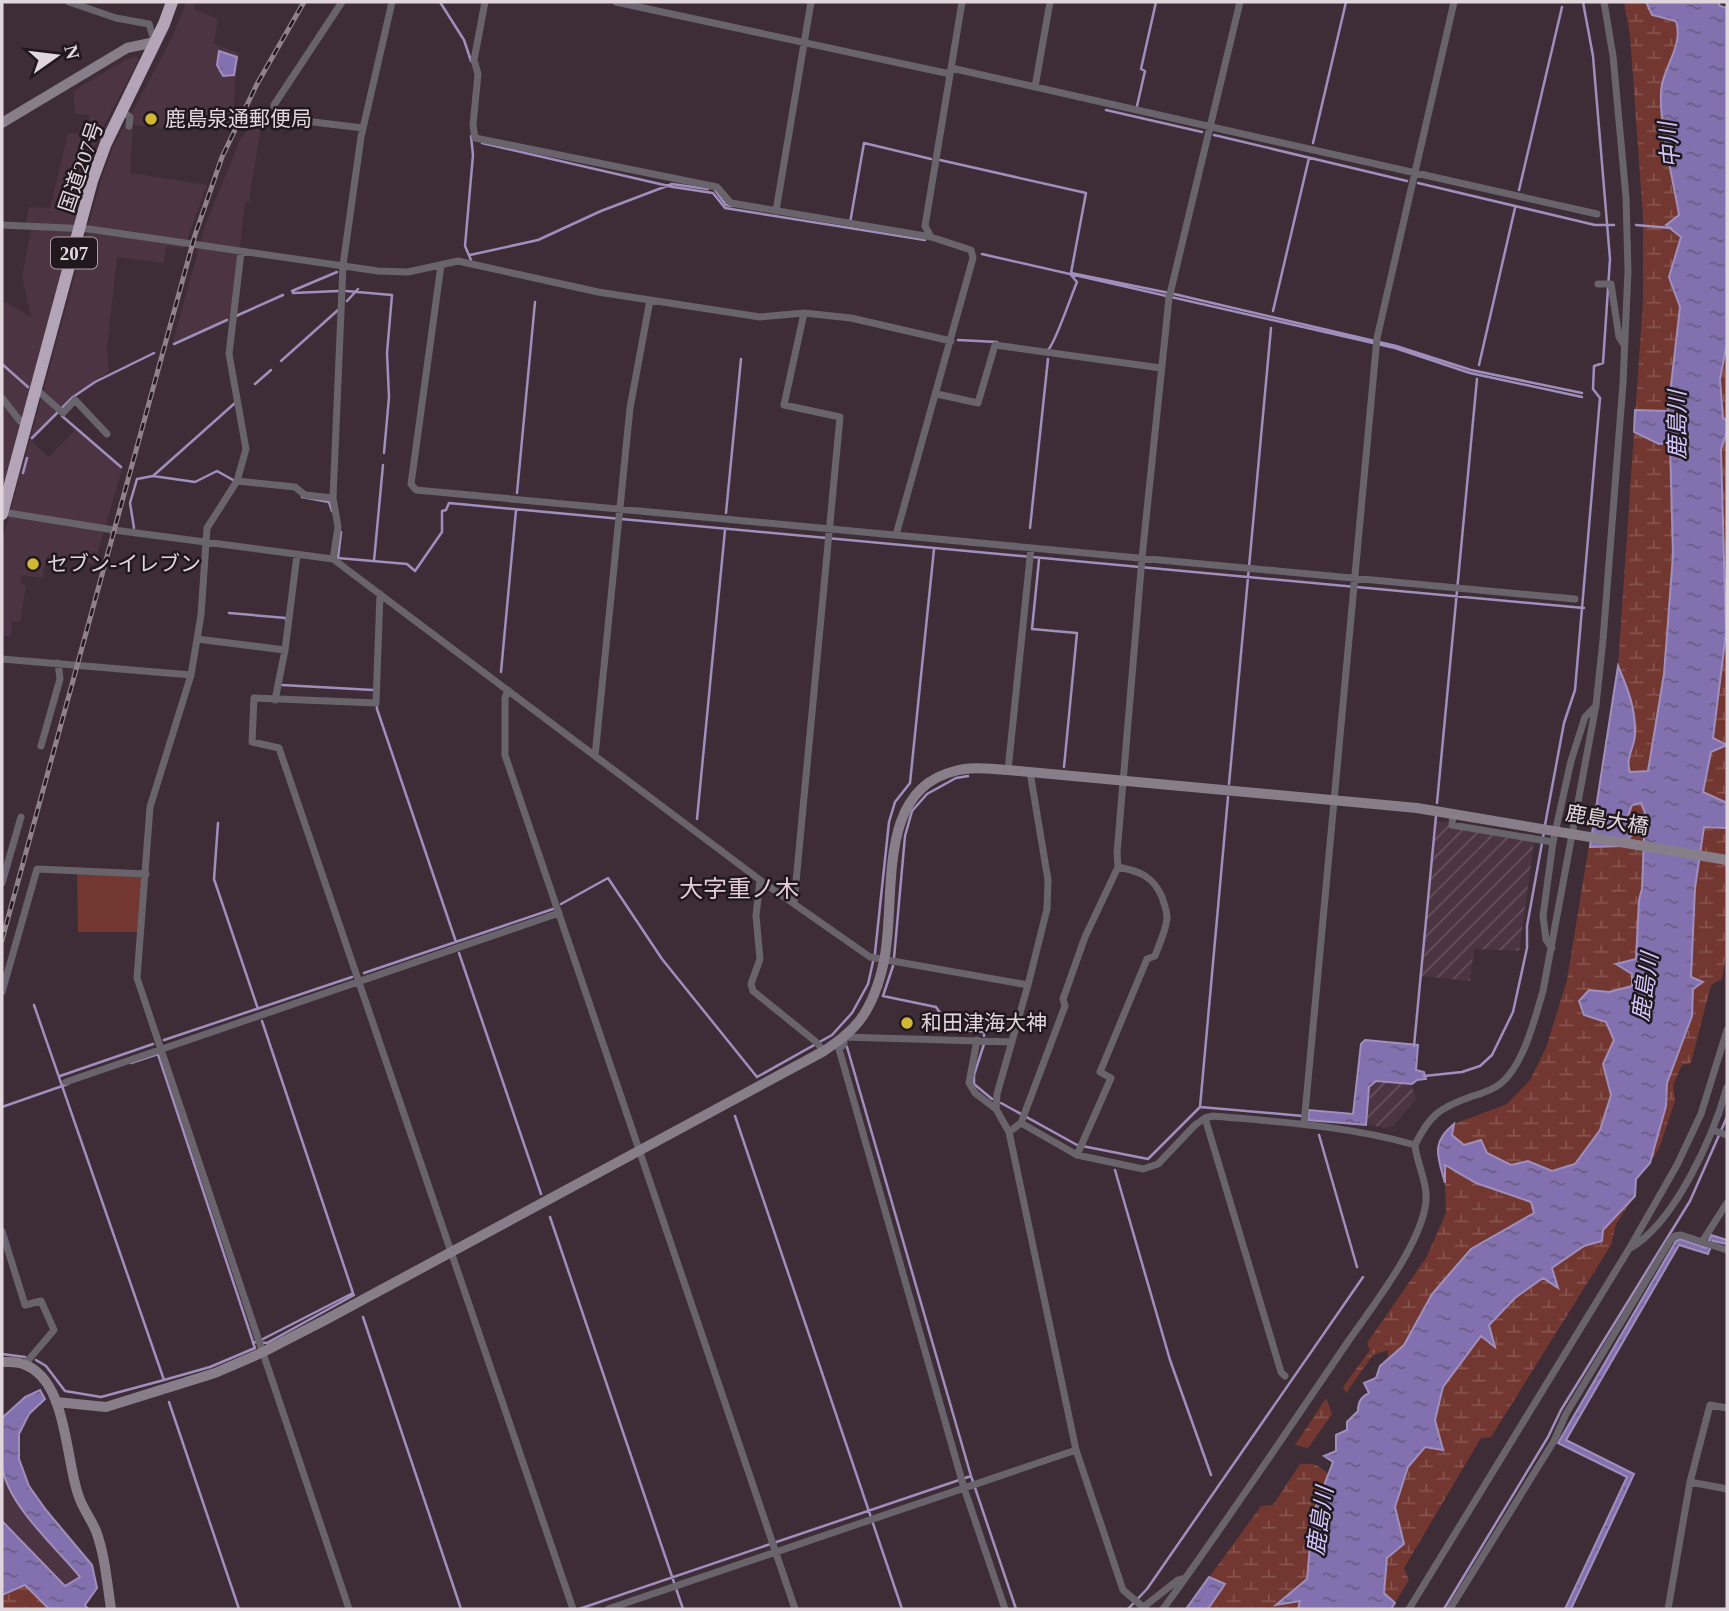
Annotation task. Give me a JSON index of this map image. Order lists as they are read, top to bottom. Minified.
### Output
{"streets":{"highway":["国道207号","207"],"street":["鹿島大橋"]},"districts":["大字重ノ木"],"water":["中川","鹿島川"],"places":["鹿島泉通郵便局","セブン-イレブン","和田津海大神"],"north":"right"}
